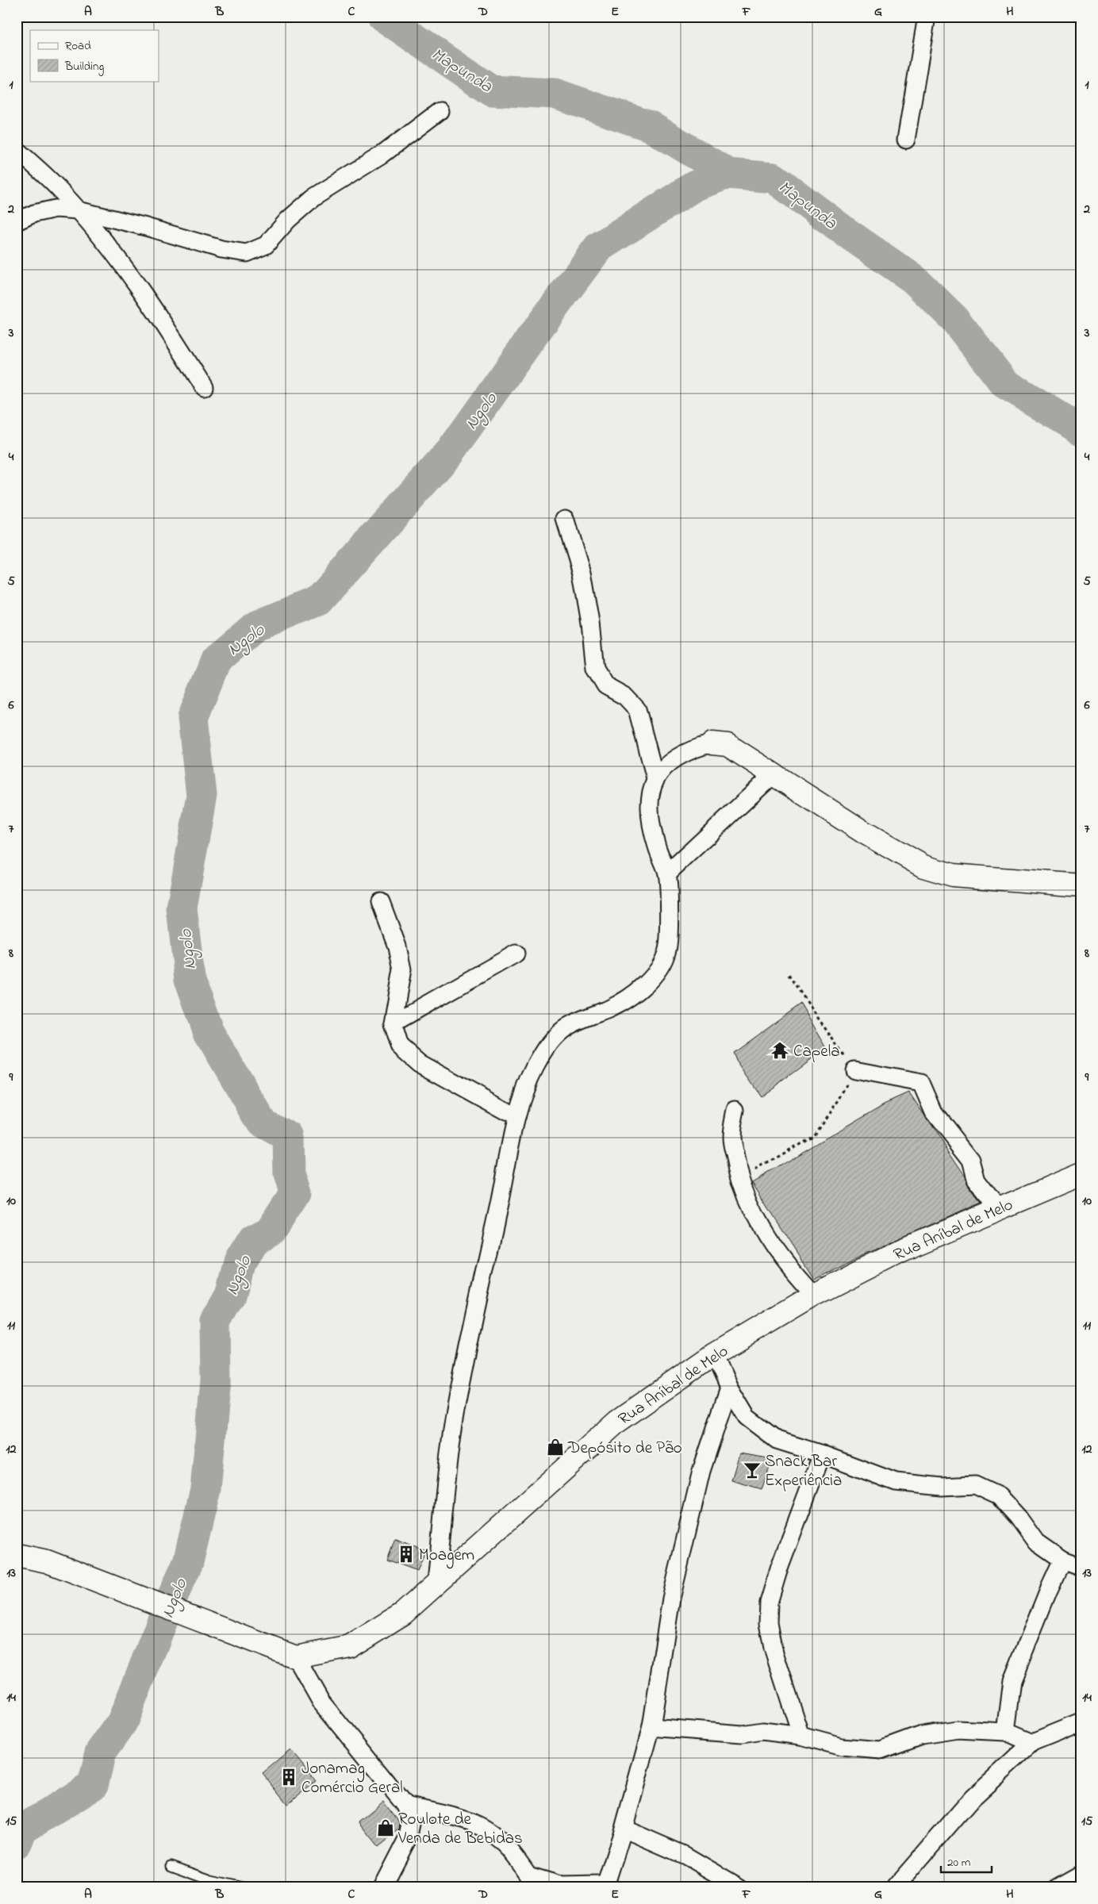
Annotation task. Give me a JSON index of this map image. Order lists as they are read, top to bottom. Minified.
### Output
{"streets":{"street":["Rua Aníbal de Melo"]},"water":["Mapunda","Ngolo"],"places":{"temple":["Capela"],"shop":["Depósito de Pão","Roulote de Venda de Bebidas"],"bar":["Snack Bar Experiência"],"building":["Moagem","Jonamag Comércio Geral"]},"legend":["Road","Building"],"scale_bar":"20 m","grid":{"columns":["A","B","C","D","E","F","G","H"],"rows":["1","2","3","4","5","6","7","8","9","10","11","12","13","14","15"]}}
